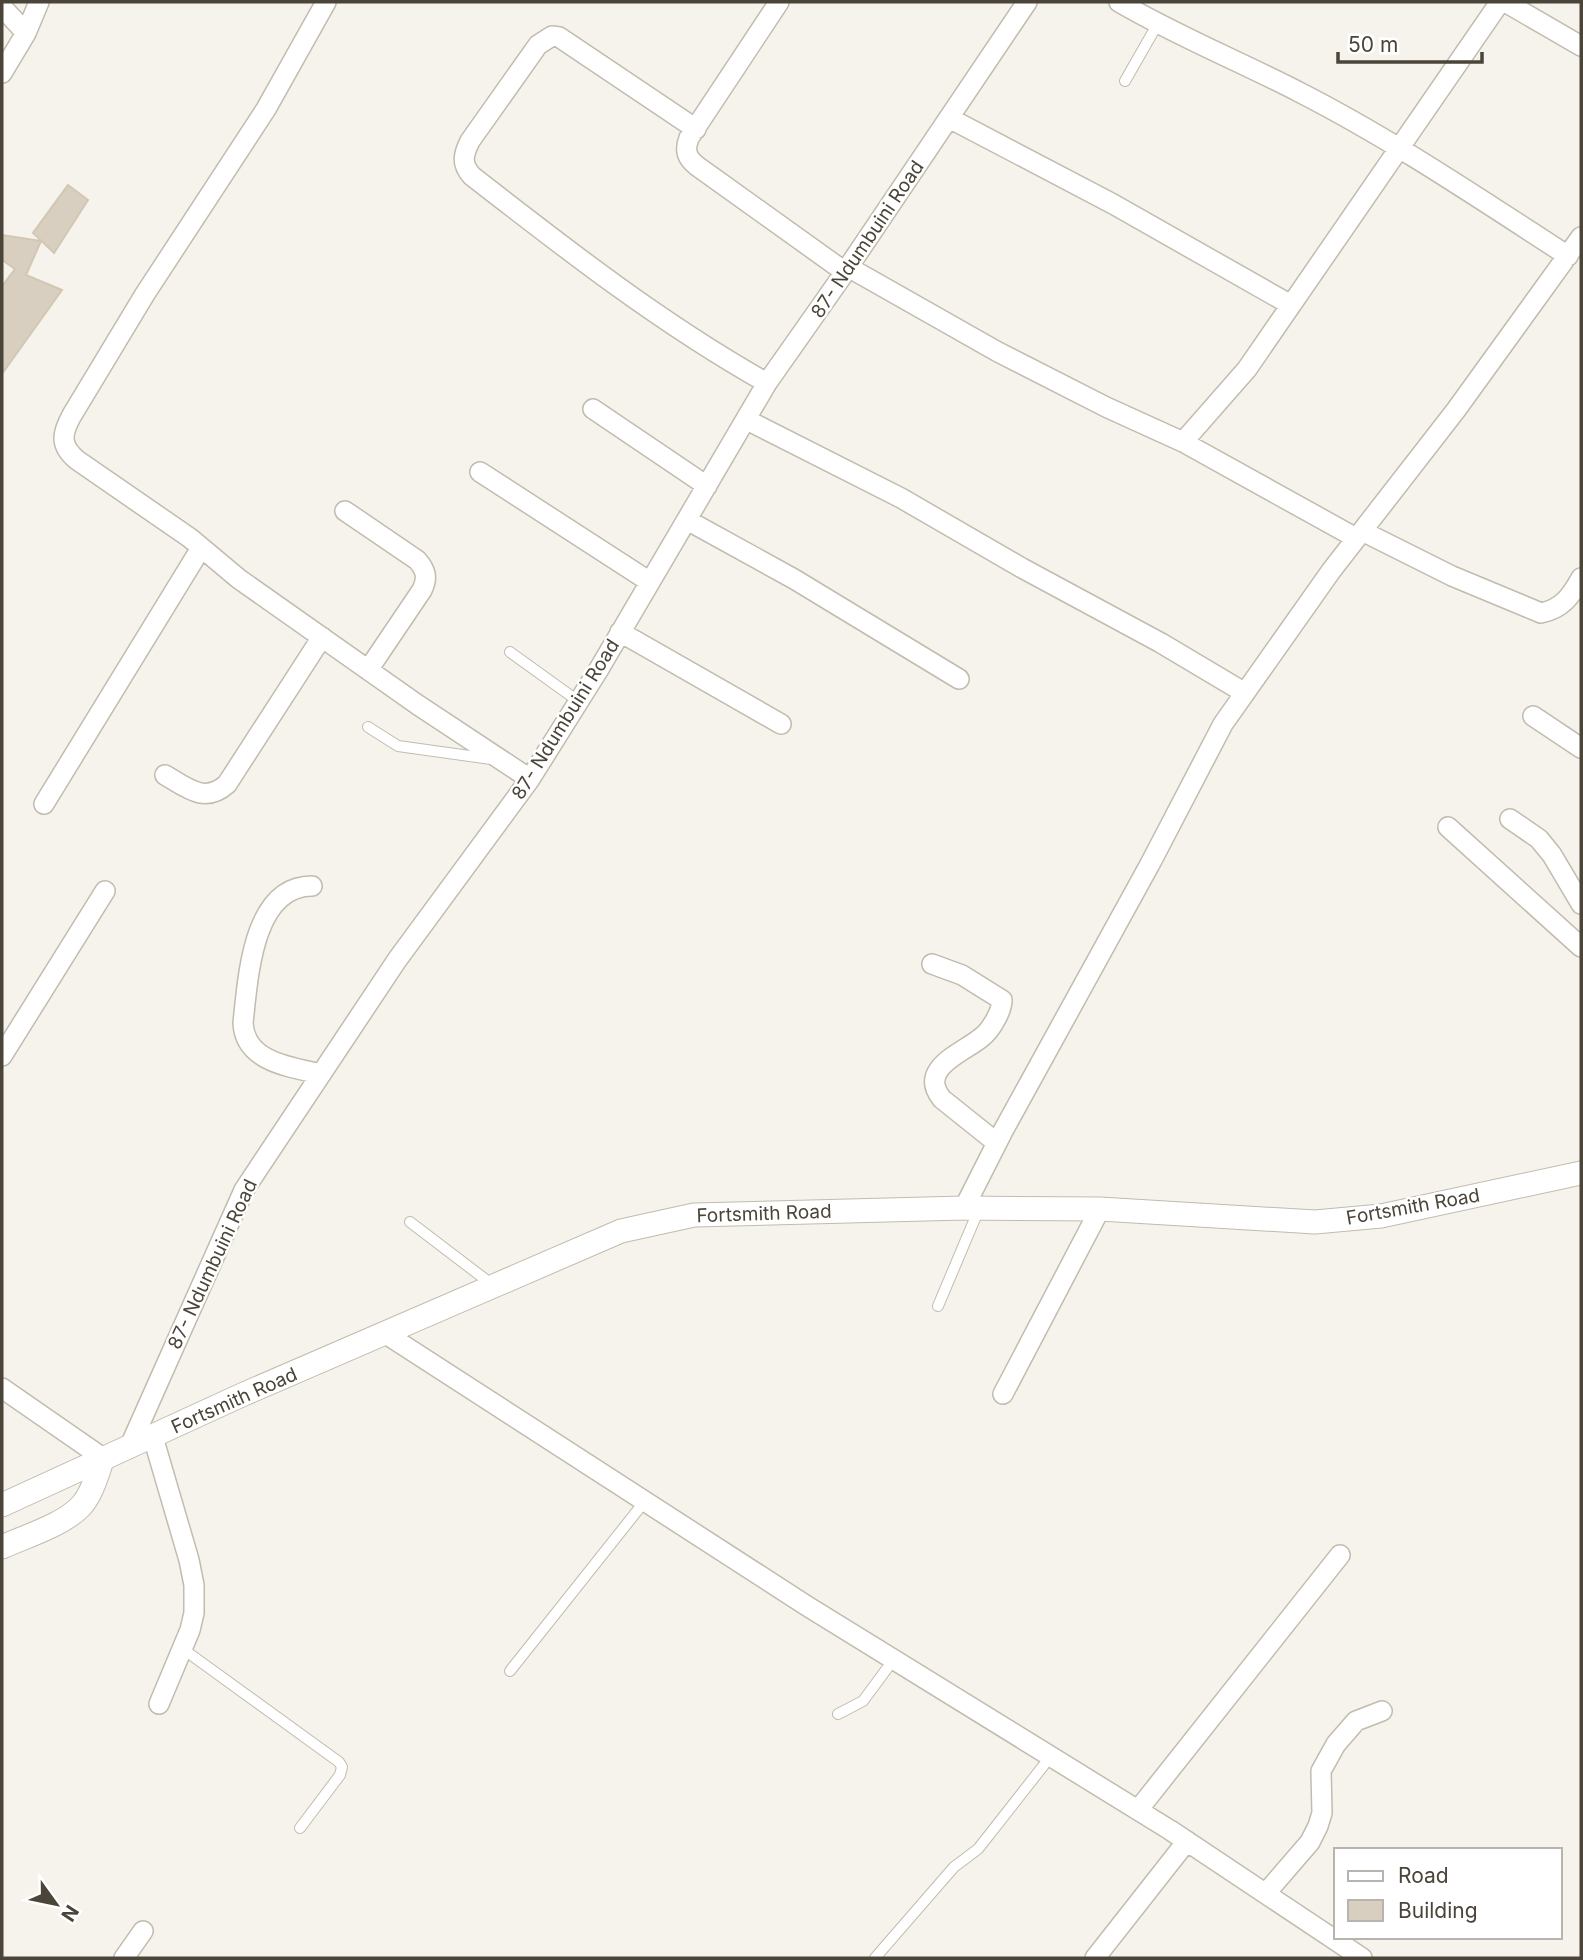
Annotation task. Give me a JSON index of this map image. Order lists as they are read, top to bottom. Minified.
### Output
{"streets":{"street":["87- Ndumbuini Road","Fortsmith Road"]},"crossings":[["87- Ndumbuini Road","Fortsmith Road"]],"legend":["Road","Building"],"scale_bar":"50 m","north":"bottom right"}
